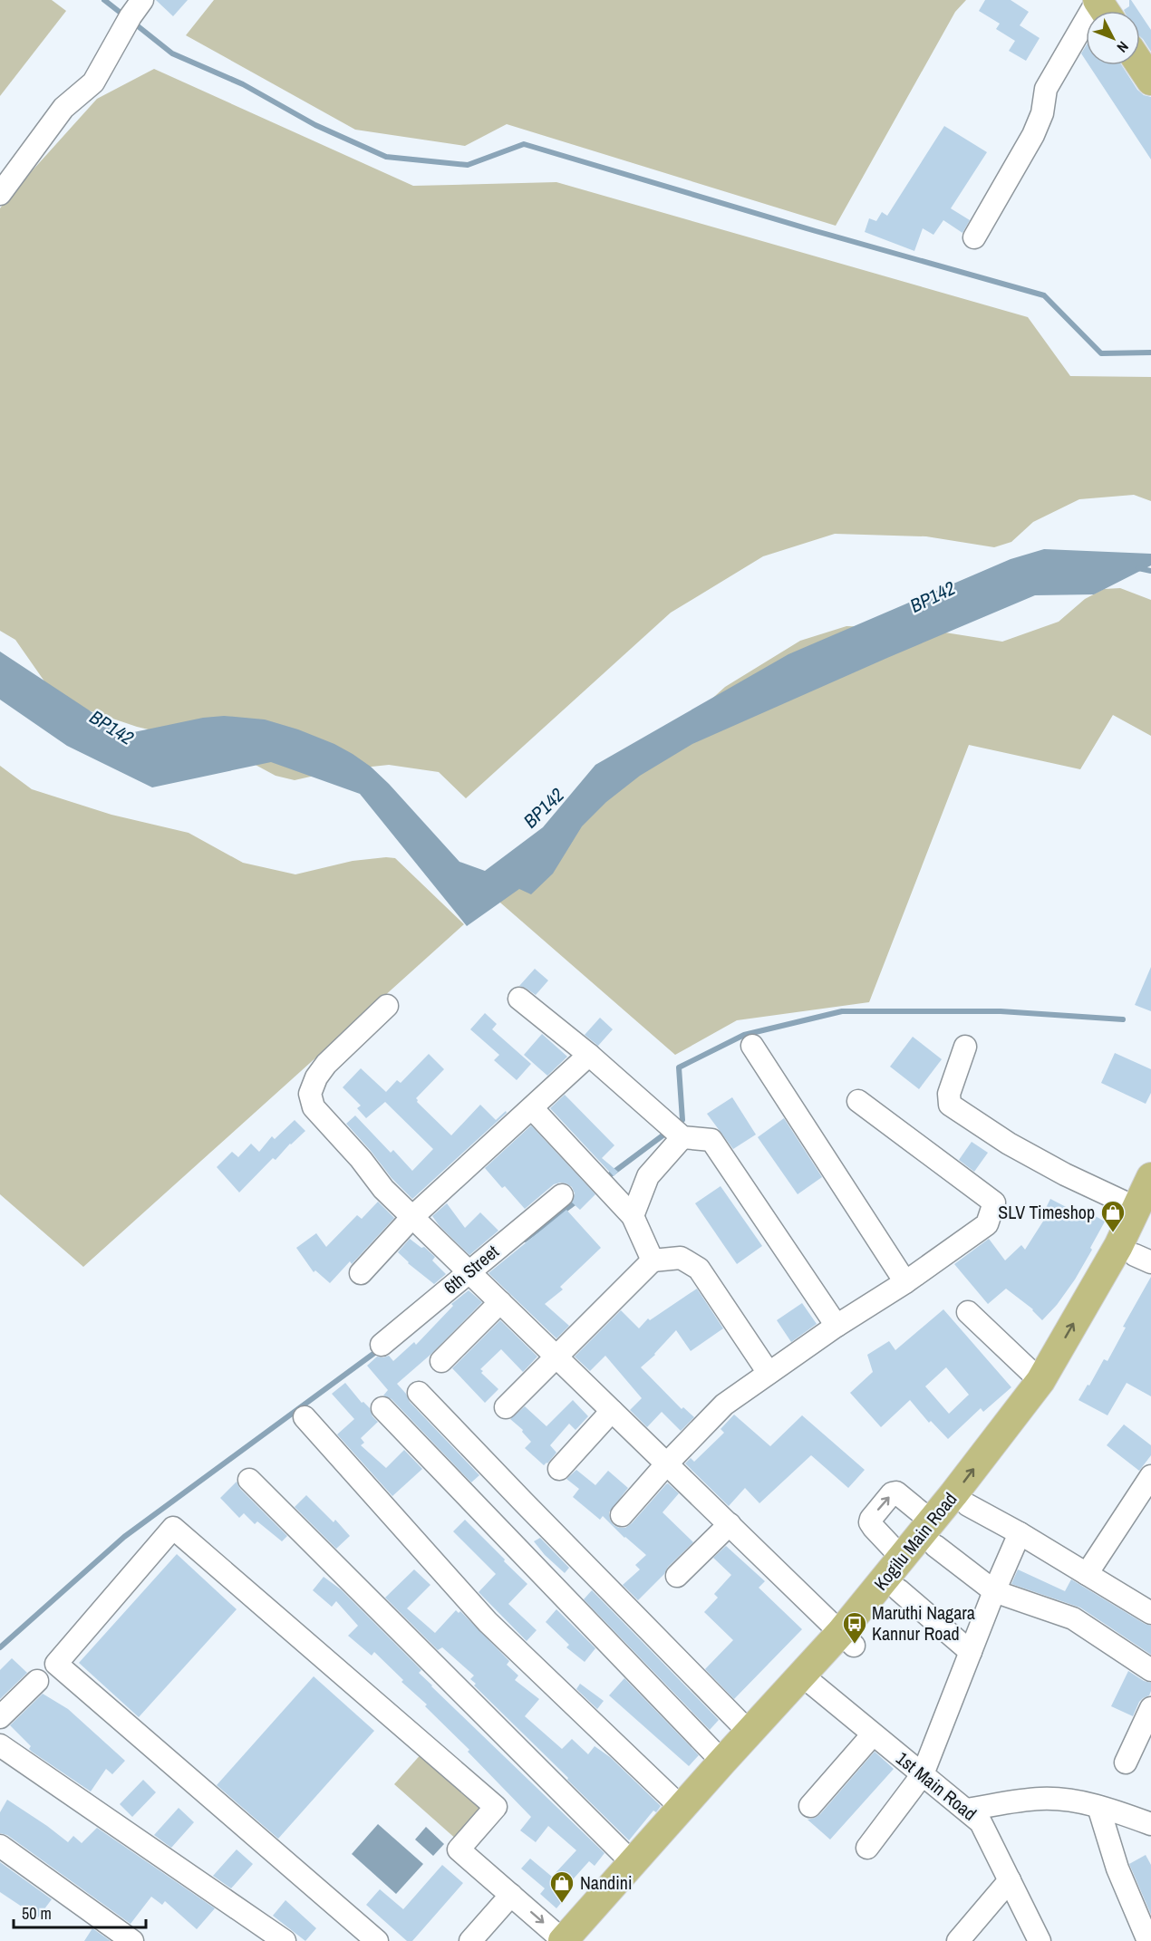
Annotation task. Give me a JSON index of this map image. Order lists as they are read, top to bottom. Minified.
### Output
{"streets":{"main road":["Kogilu Main Road"],"street":["6th Street","1st Main Road"]},"crossings":[["Kogilu Main Road","1st Main Road"]],"water":["BP142"],"places":{"shop":["SLV Timeshop","Nandini"],"bus stop":["Maruthi Nagara Kannur Road"]},"scale_bar":"50 m","north":"bottom right"}
